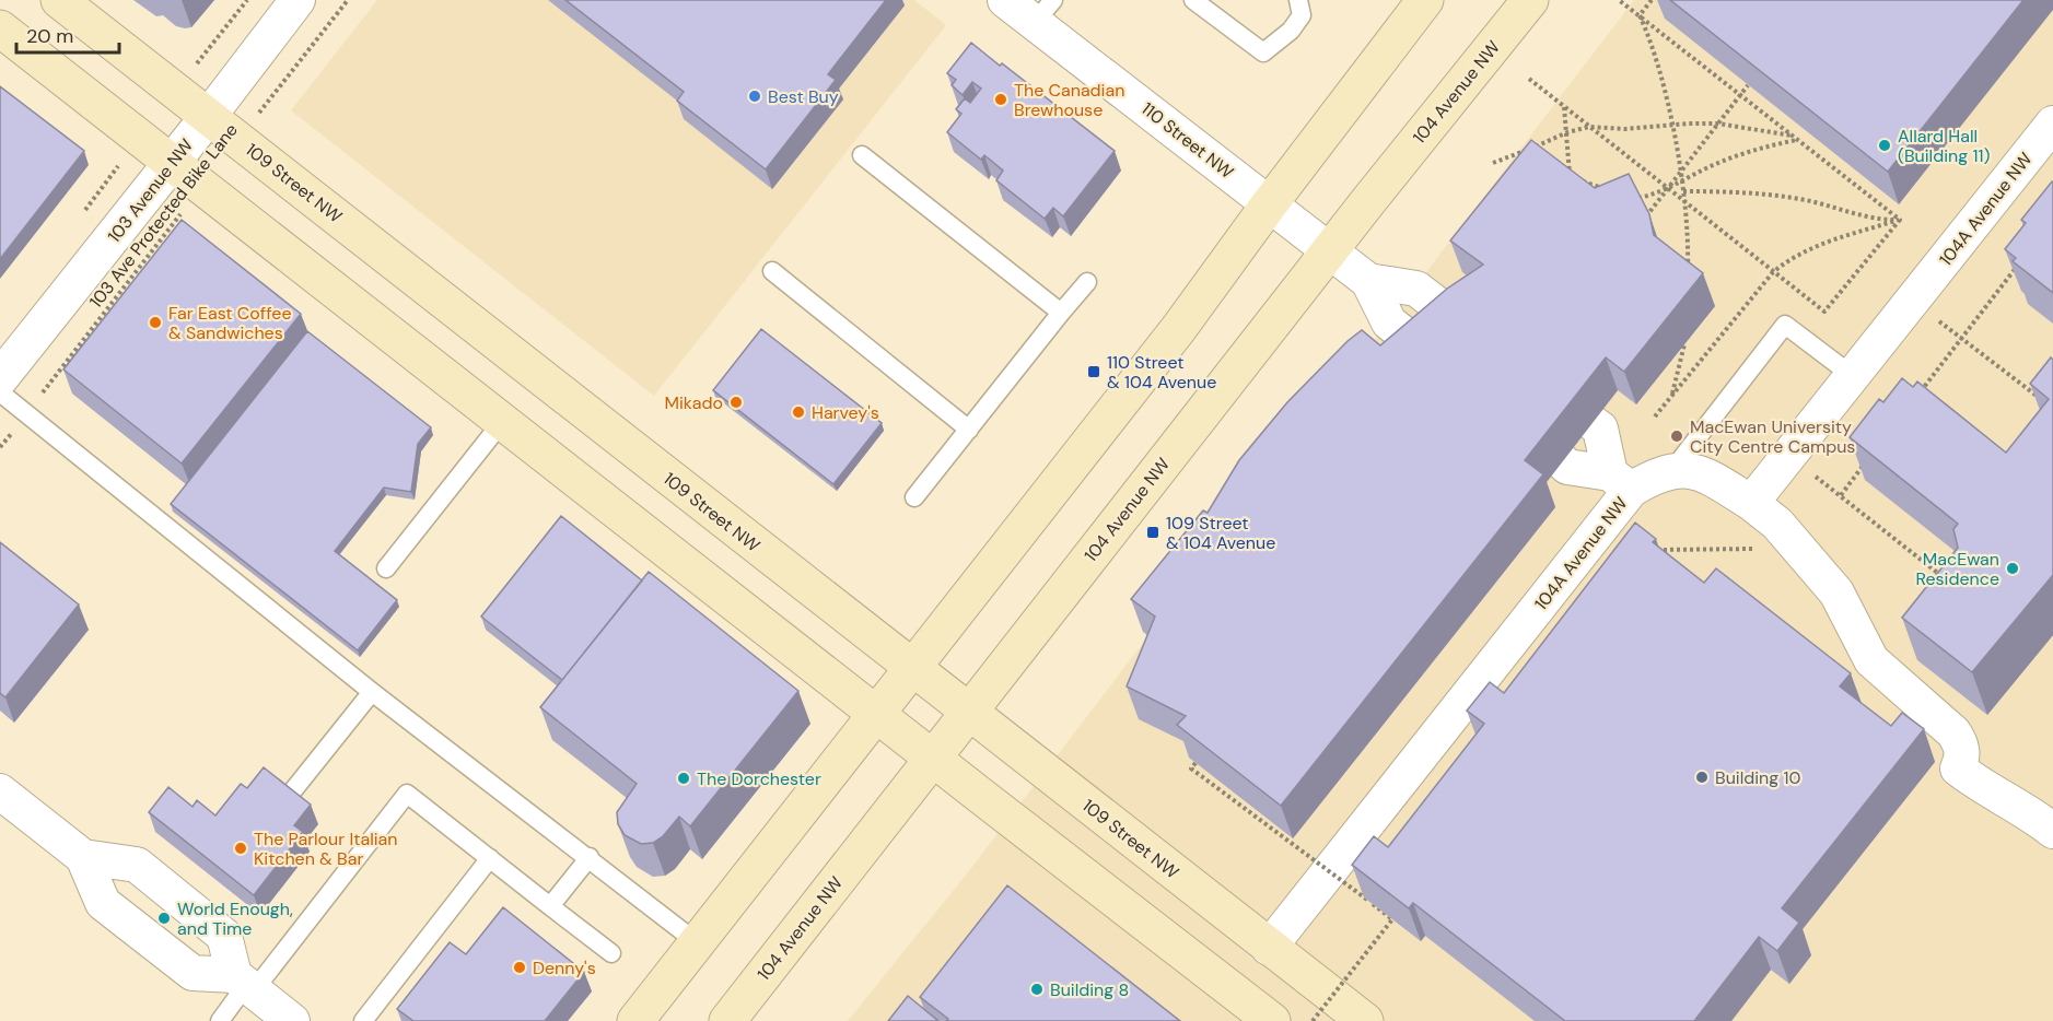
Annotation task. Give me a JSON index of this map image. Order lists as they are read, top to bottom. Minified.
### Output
{"streets":{"main road":["104 Avenue NW","109 Street NW"],"street":["110 Street NW","103 Avenue NW","104A Avenue NW"],"path":["103 Ave Protected Bike Lane"]},"crossings":[["104 Avenue NW","110 Street NW"],["104 Avenue NW","109 Street NW"],["109 Street NW","103 Avenue NW"],["109 Street NW","104A Avenue NW"],["109 Street NW","103 Ave Protected Bike Lane"]],"places":{"other":["Best Buy","The Canadian Brewhouse","Allard Hall (Building 11)","Far East Coffee & Sandwiches","Mikado","Harvey's","MacEwan University City Centre Campus","MacEwan Residence","Building 10","The Dorchester","The Parlour Italian Kitchen & Bar","World Enough, and Time","Denny's","Building 8"],"transit":["110 Street & 104 Avenue","109 Street & 104 Avenue"]},"scale_bar":"20 m"}
